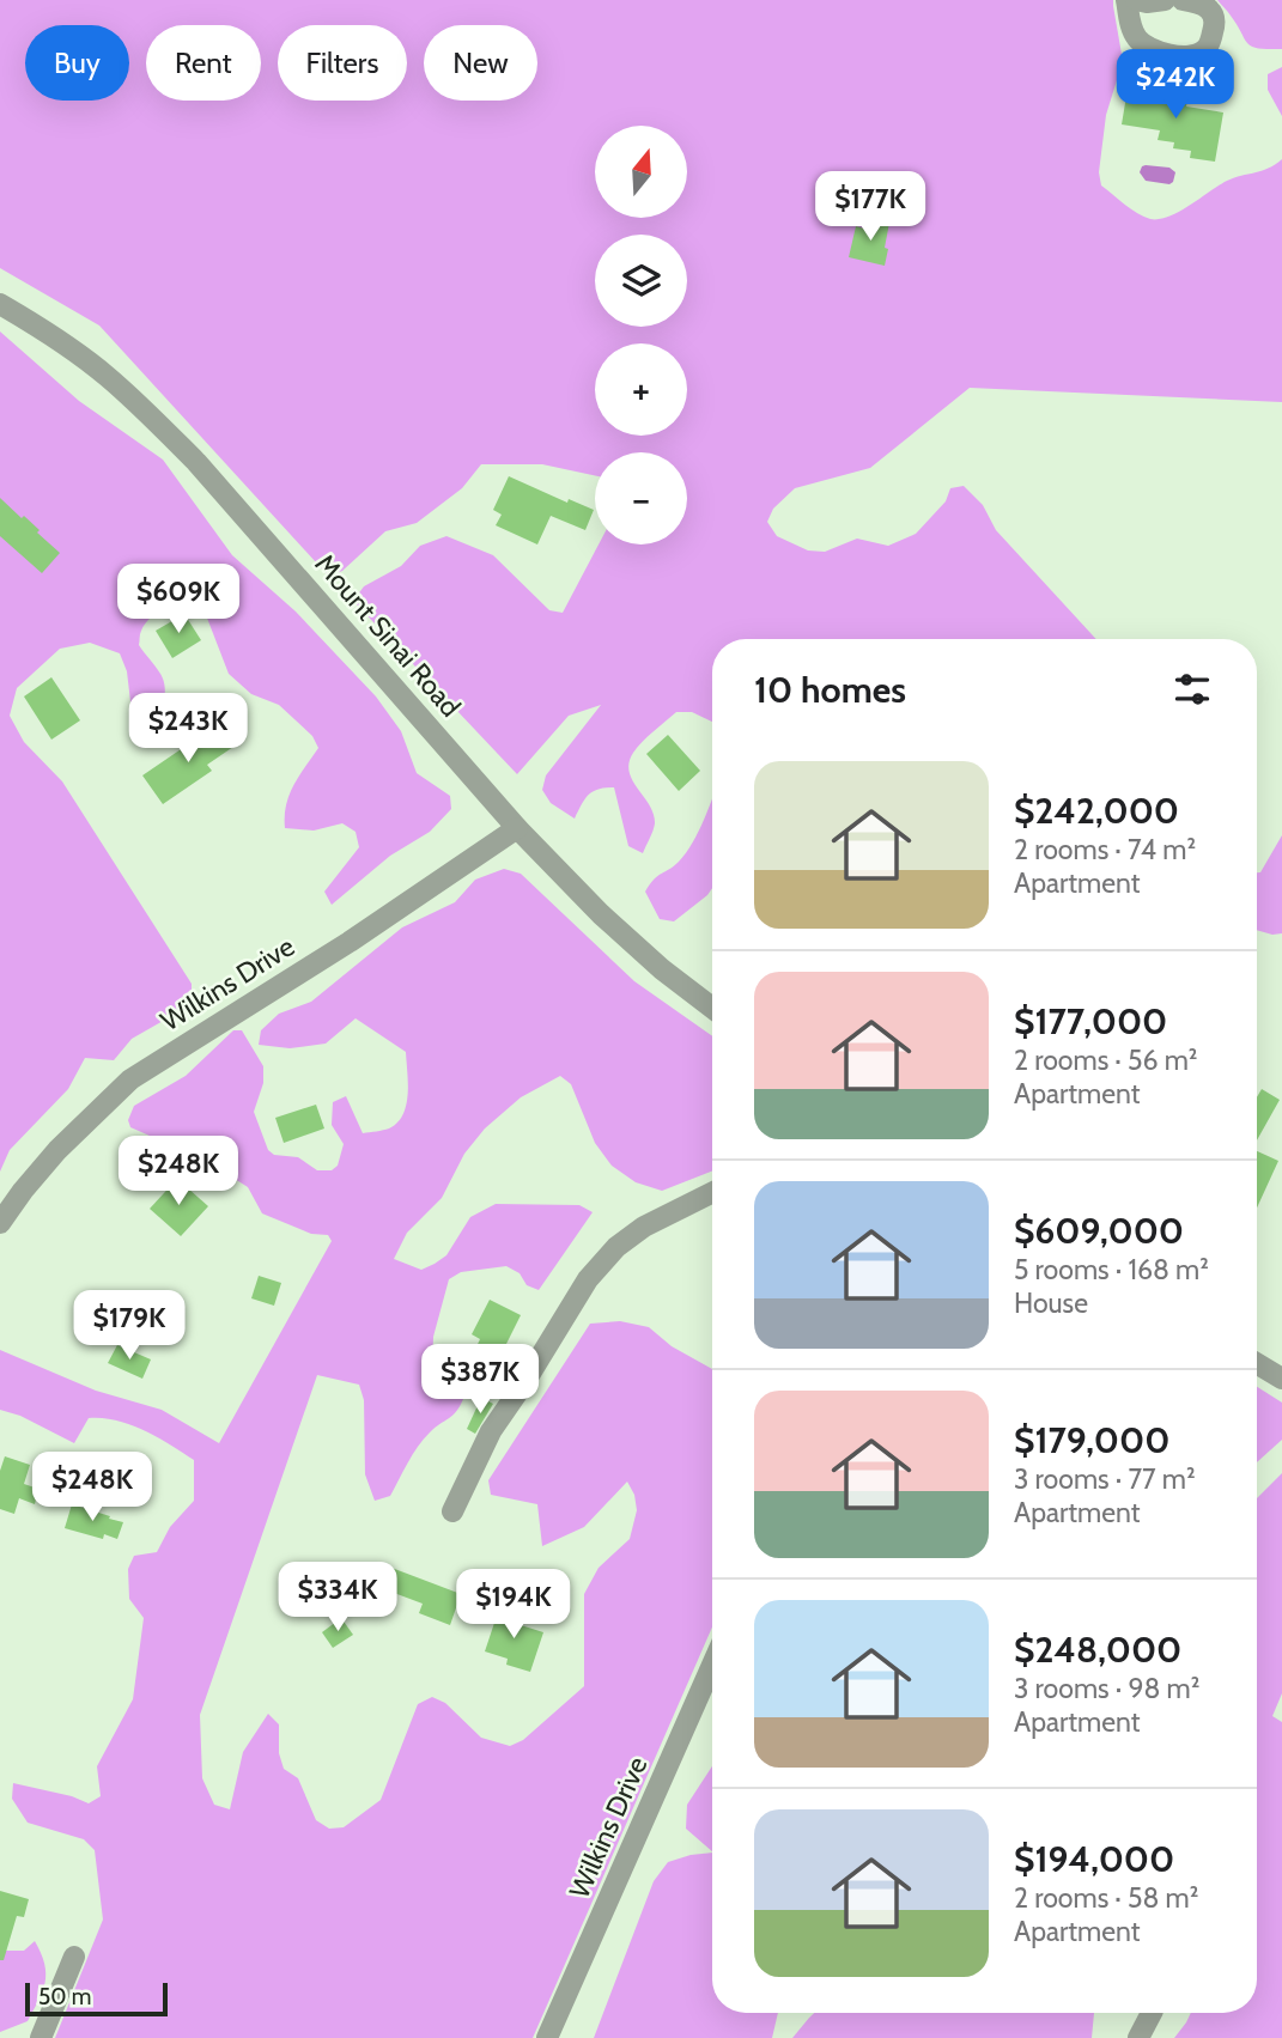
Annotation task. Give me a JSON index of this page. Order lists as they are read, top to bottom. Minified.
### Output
{"streets":{"street":["Mount Sinai Road","Wilkins Drive"]},"crossings":[["Mount Sinai Road","Wilkins Drive"]],"scale_bar":"50 m","north":"top","page":{"chip":["Buy","Rent","Filters","New"],"price":["$242K","$177K","$609K","$243K","$248K","$179K","$387K","$248K","$334K","$194K"],"map_buttons":["+","−"],"heading":"10 homes","list":[{"name":"$242,000","note":"2 rooms · 74 m² · Apartment"},{"name":"$177,000","note":"2 rooms · 56 m² · Apartment"},{"name":"$609,000","note":"5 rooms · 168 m² · House"},{"name":"$179,000","note":"3 rooms · 77 m² · Apartment"},{"name":"$248,000","note":"3 rooms · 98 m² · Apartment"},{"name":"$194,000","note":"2 rooms · 58 m² · Apartment"}],"scale":"50 m"}}
